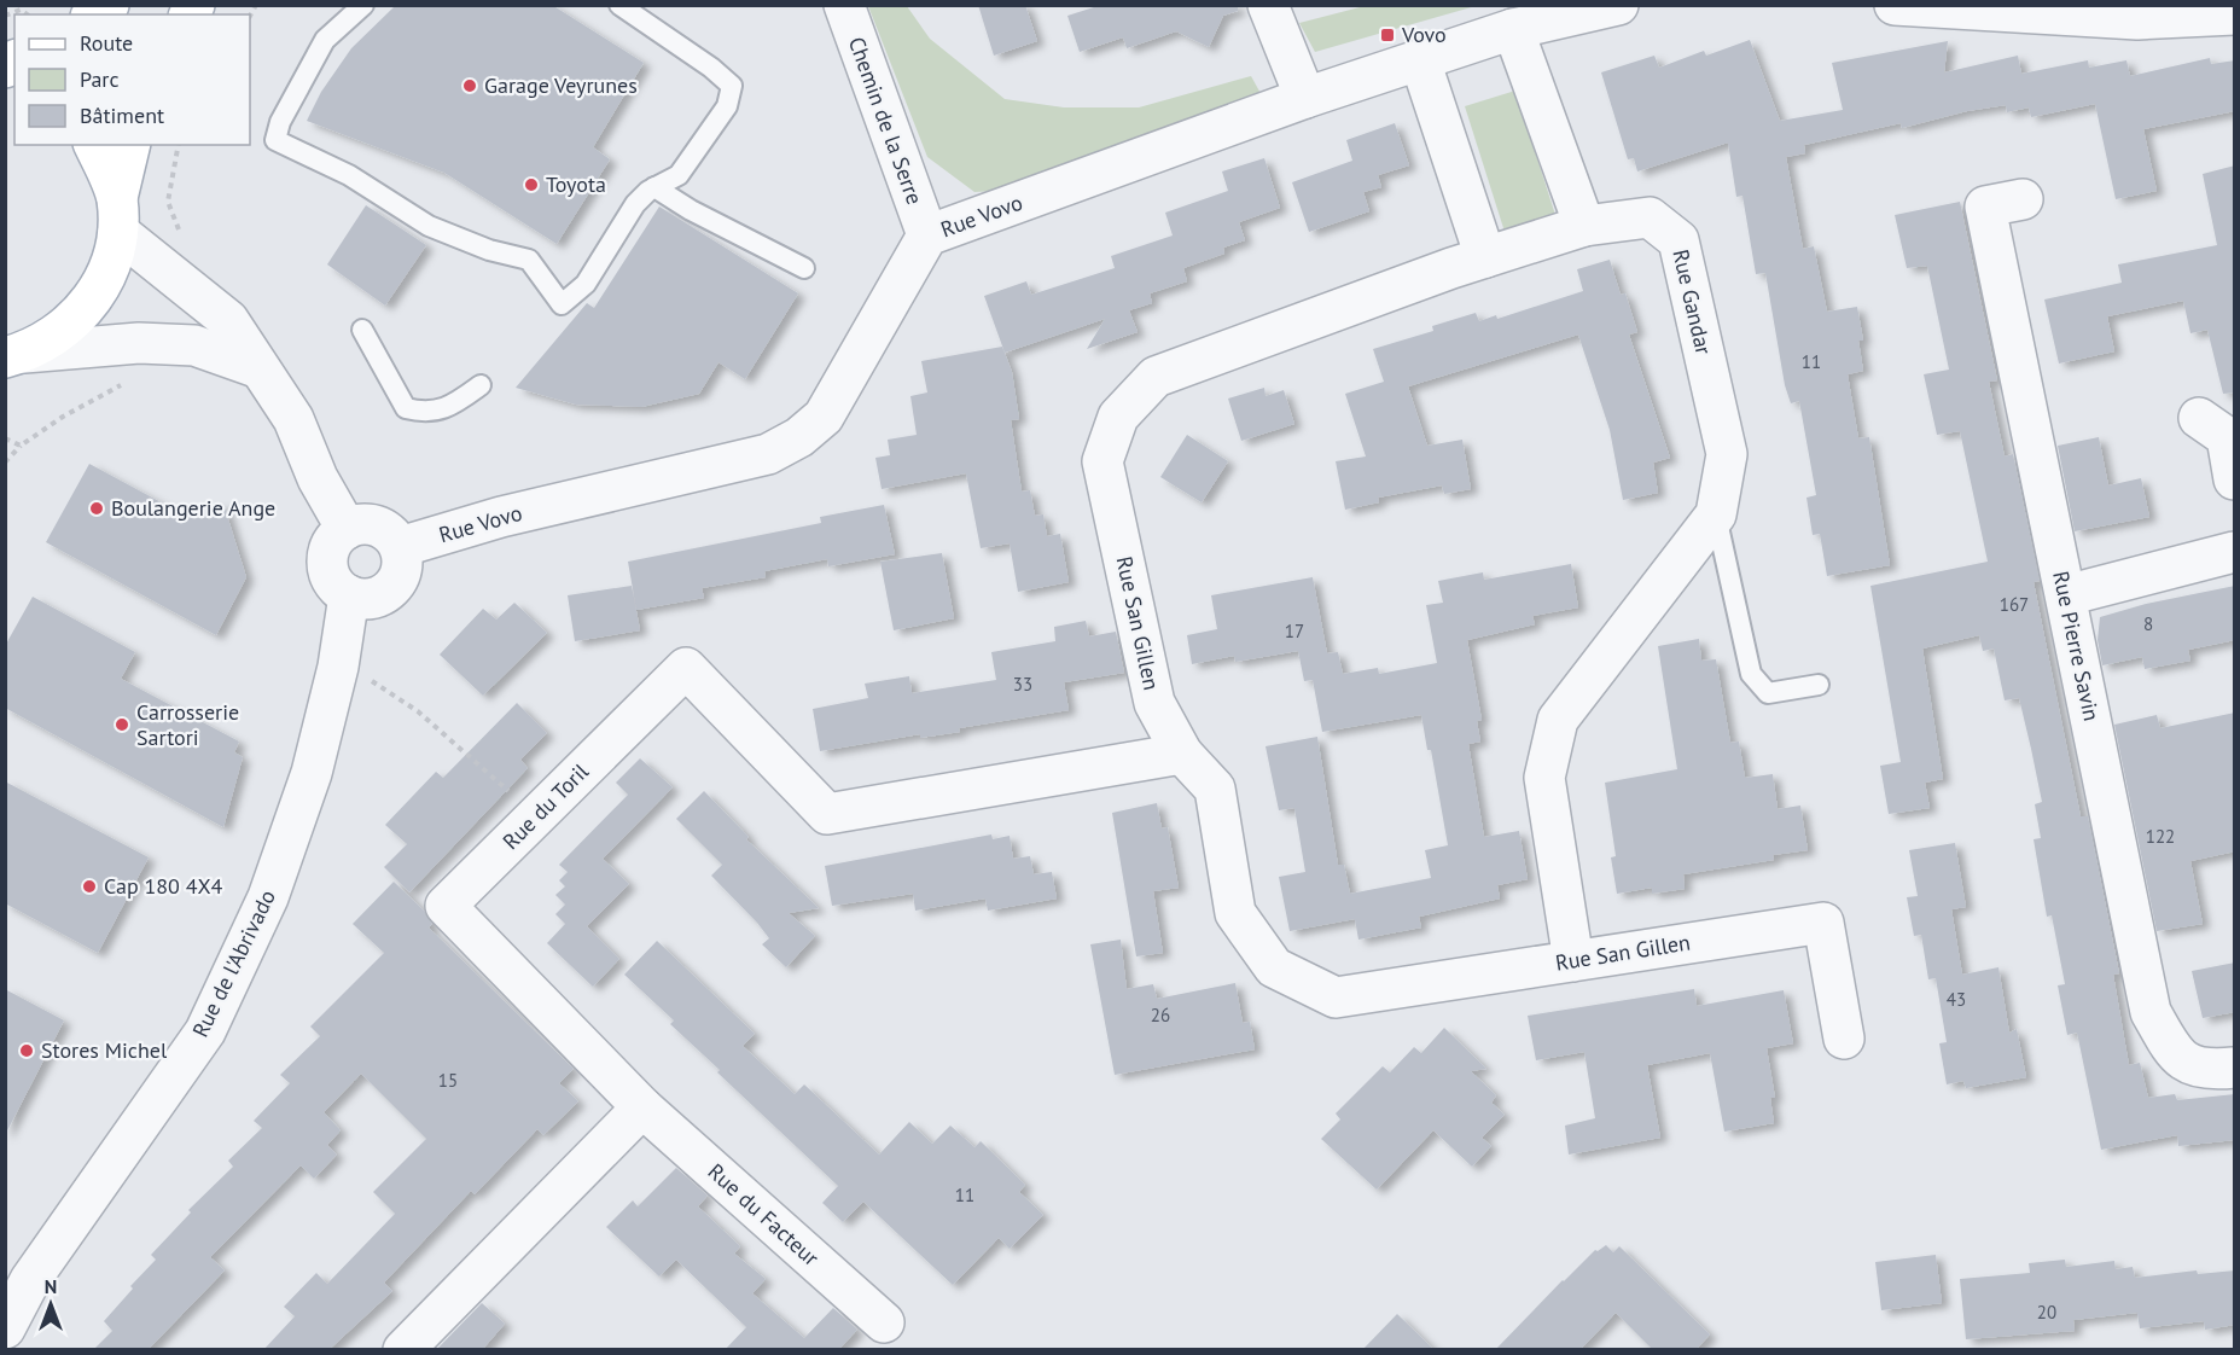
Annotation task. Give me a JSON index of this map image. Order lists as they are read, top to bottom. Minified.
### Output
{"streets":{"street":["Chemin de la Serre","Rue Vovo","Rue Gandar","Rue San Gillen","Rue Pierre Savin","Rue du Toril","Rue de l'Abrivado","Rue du Facteur"]},"crossings":[["Chemin de la Serre","Rue Vovo"],["Rue Vovo","Rue de l'Abrivado"],["Rue Gandar","Rue San Gillen"],["Rue San Gillen","Rue du Toril"],["Rue du Toril","Rue du Facteur"]],"places":{"transit":["Vovo"],"other":["Garage Veyrunes","Toyota","Boulangerie Ange","Carrosserie Sartori","Cap 180 4X4","Stores Michel"]},"house_numbers":["11","167","8","17","33","122","43","26","15","11","20"],"legend":["Route","Parc","Bâtiment"],"north":"top"}
